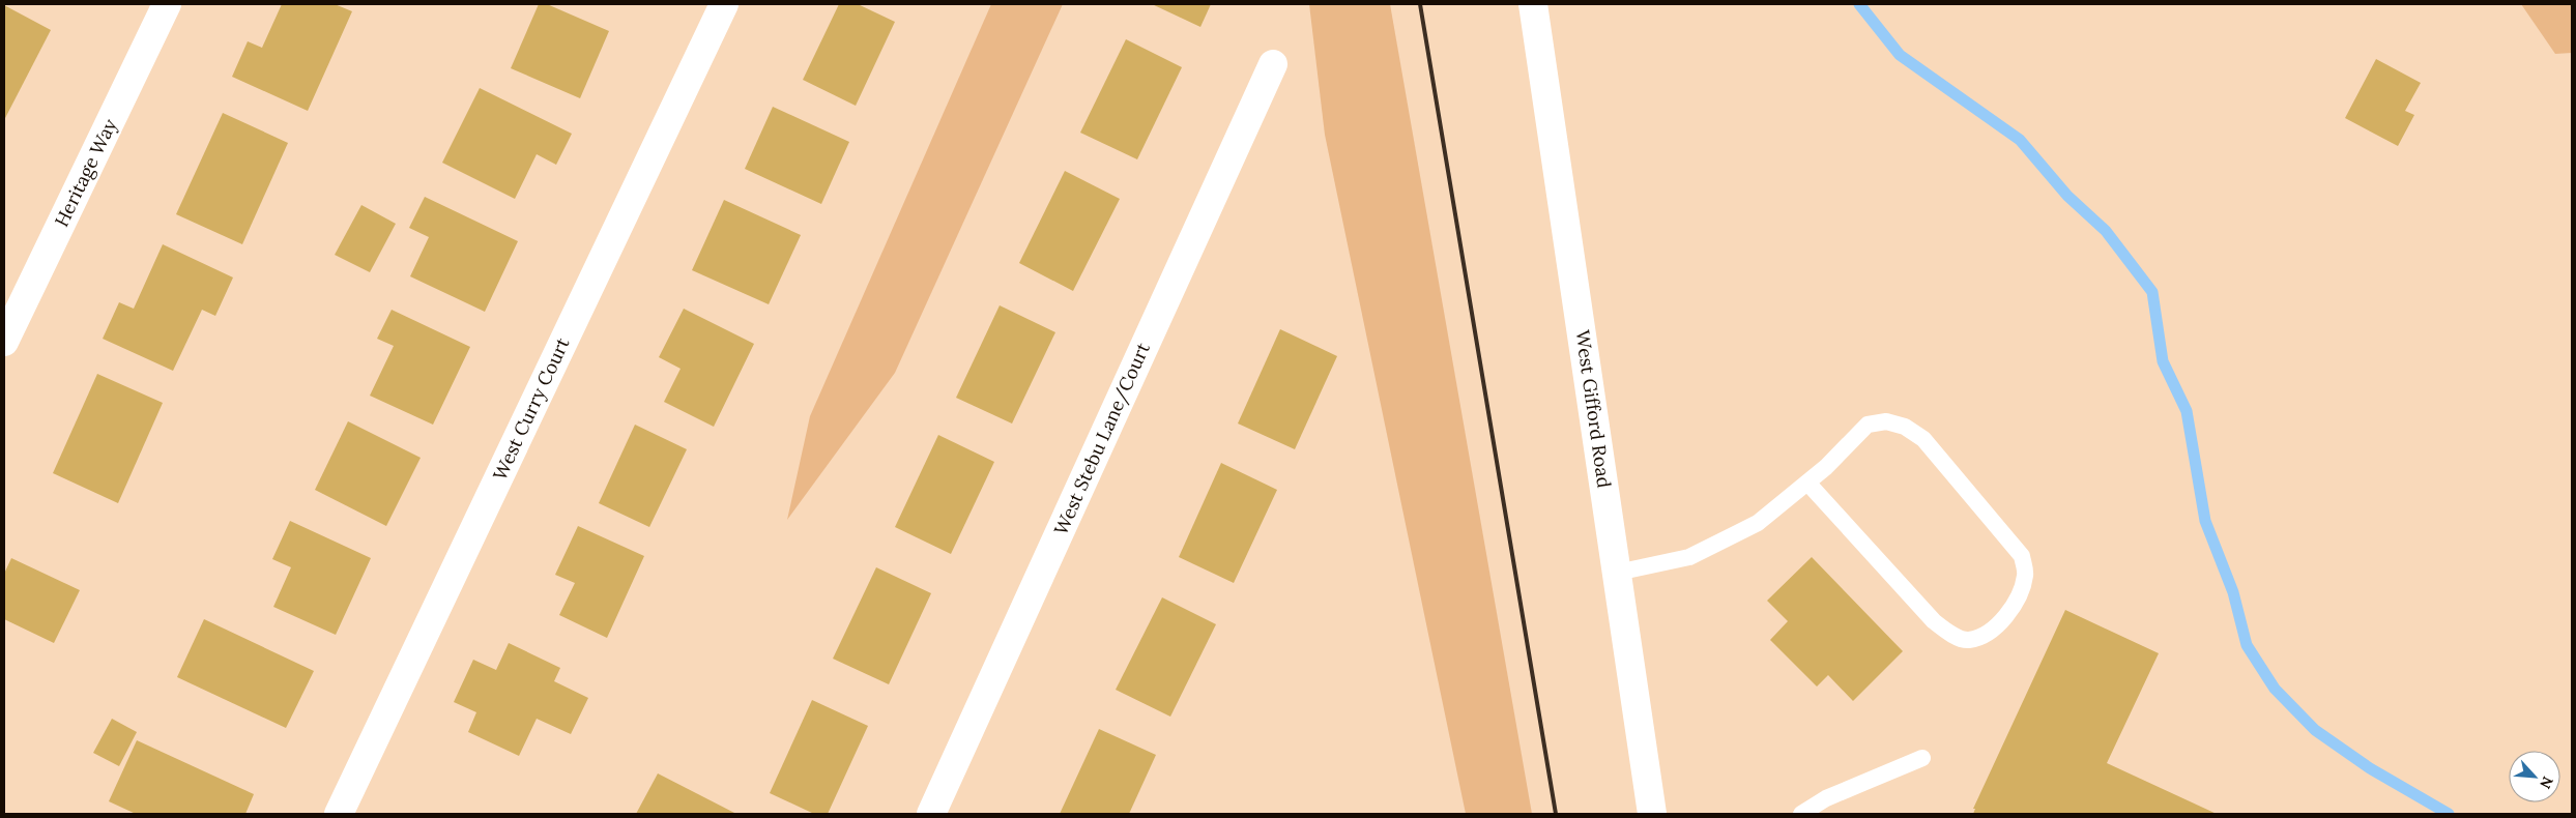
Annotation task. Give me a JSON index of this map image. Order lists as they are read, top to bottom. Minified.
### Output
{"streets":{"street":["Heritage Way","West Curry Court","West Gifford Road","West Stebu Lane/Court"]},"north":"bottom right"}
